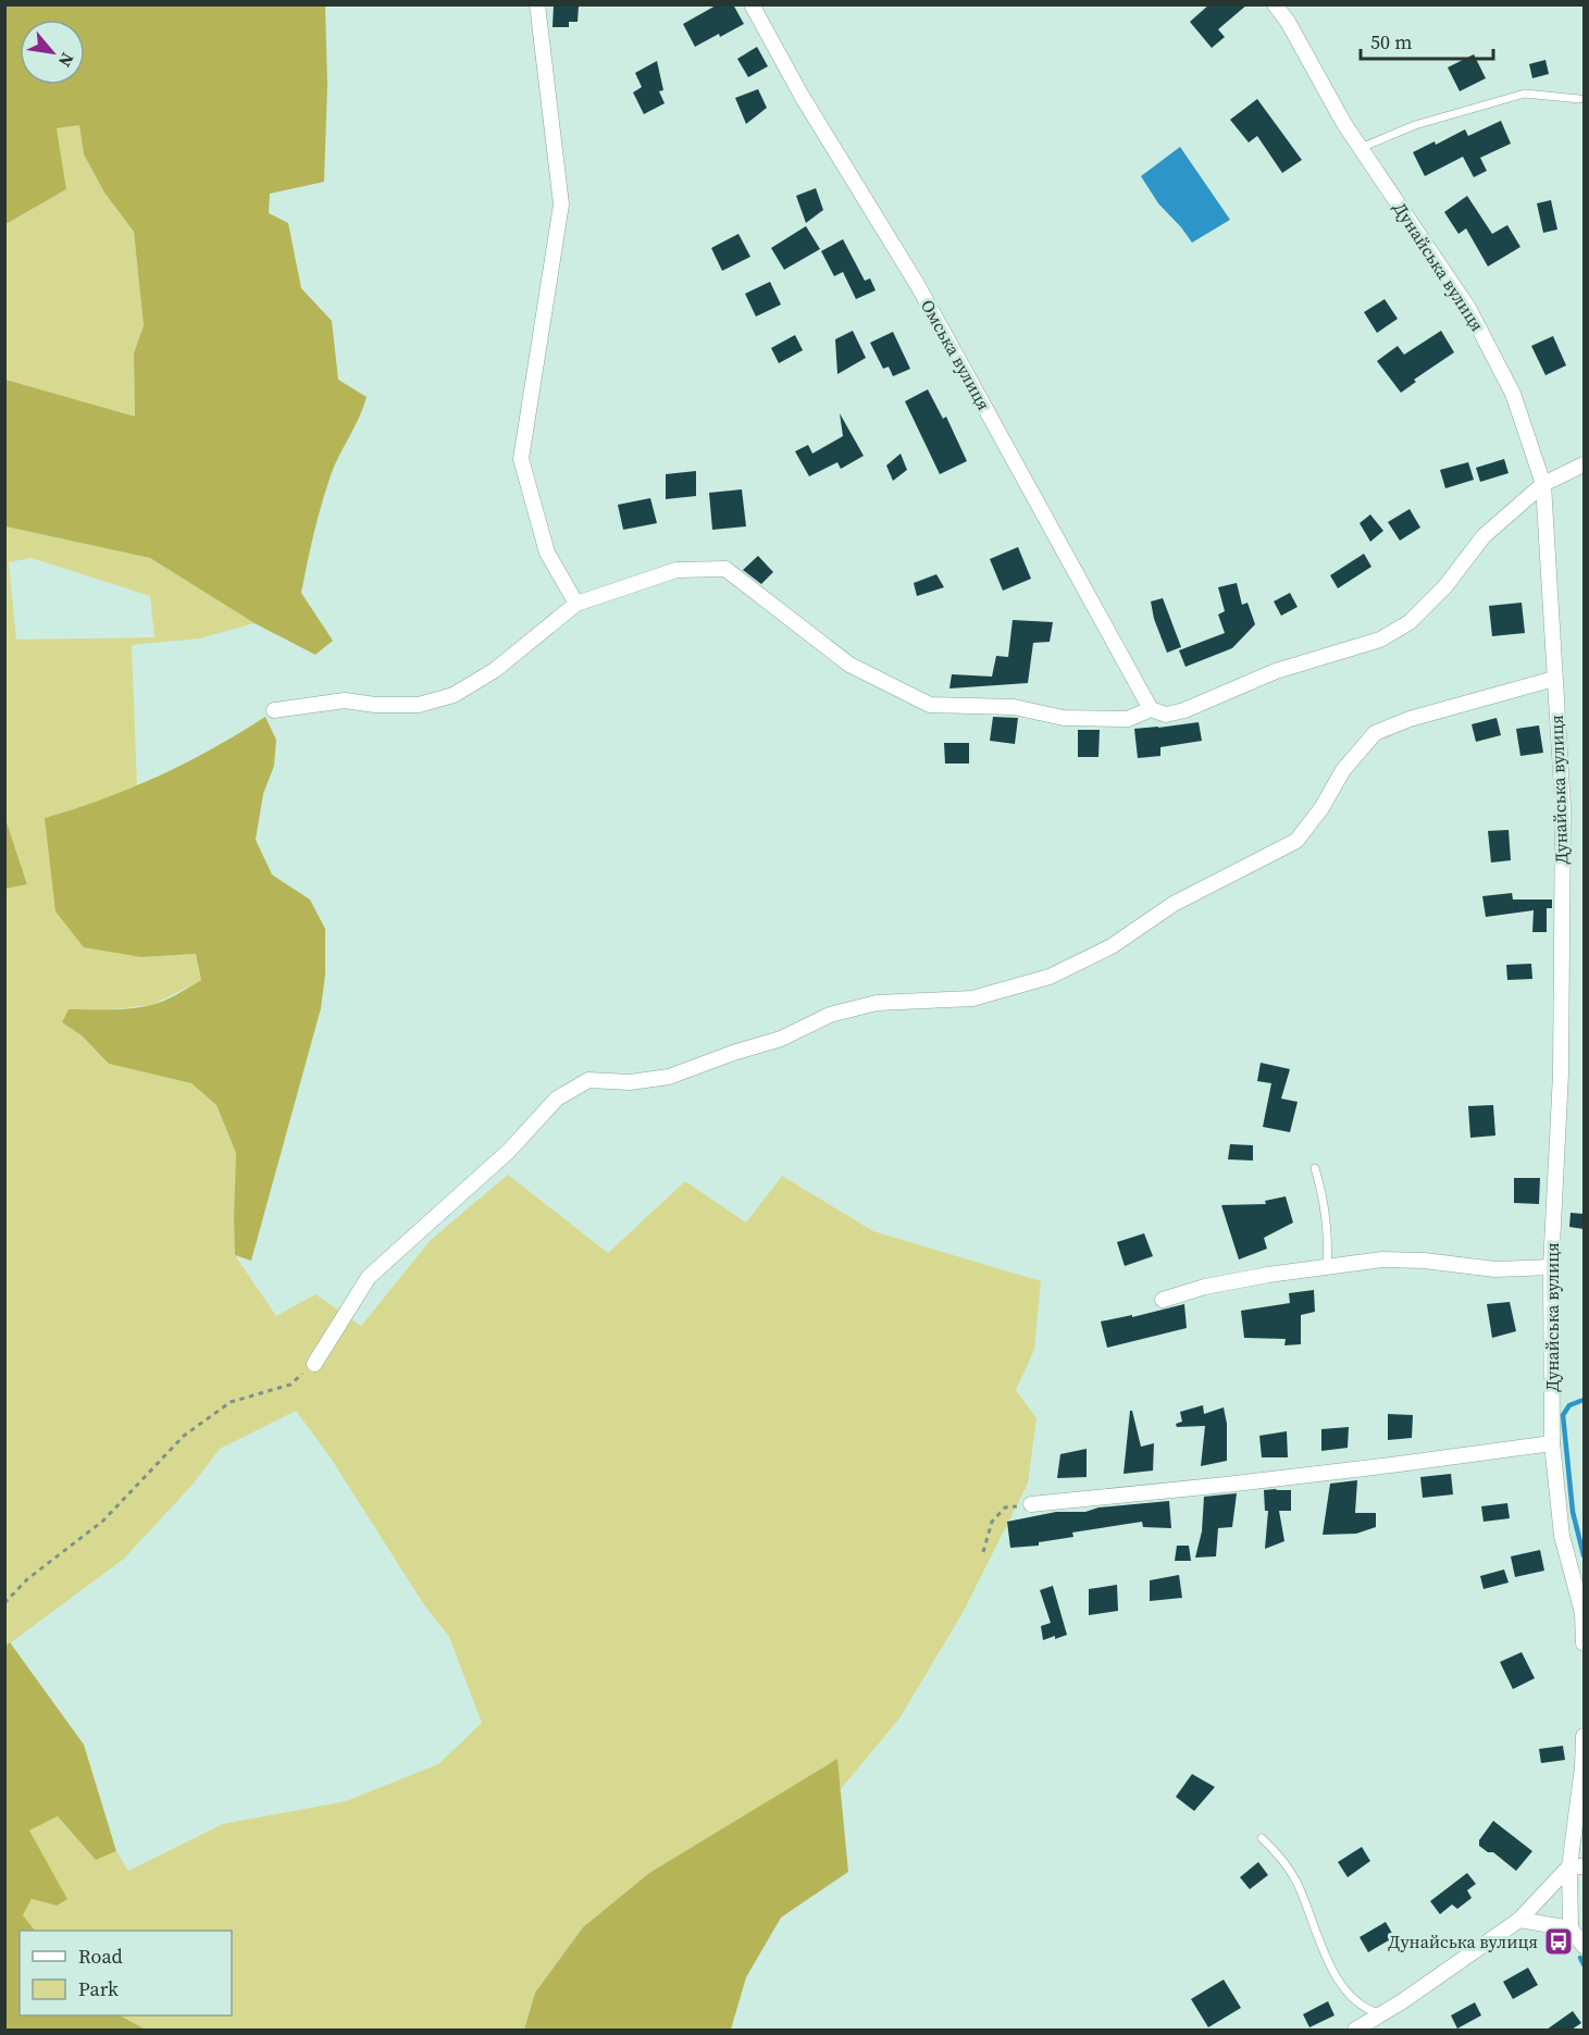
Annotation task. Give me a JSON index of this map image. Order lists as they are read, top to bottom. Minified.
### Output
{"streets":{"street":["Дунайська вулиця","Омська вулиця"]},"places":{"bus stop":["Дунайська вулиця"]},"legend":["Road","Park"],"scale_bar":"50 m","north":"bottom right"}
